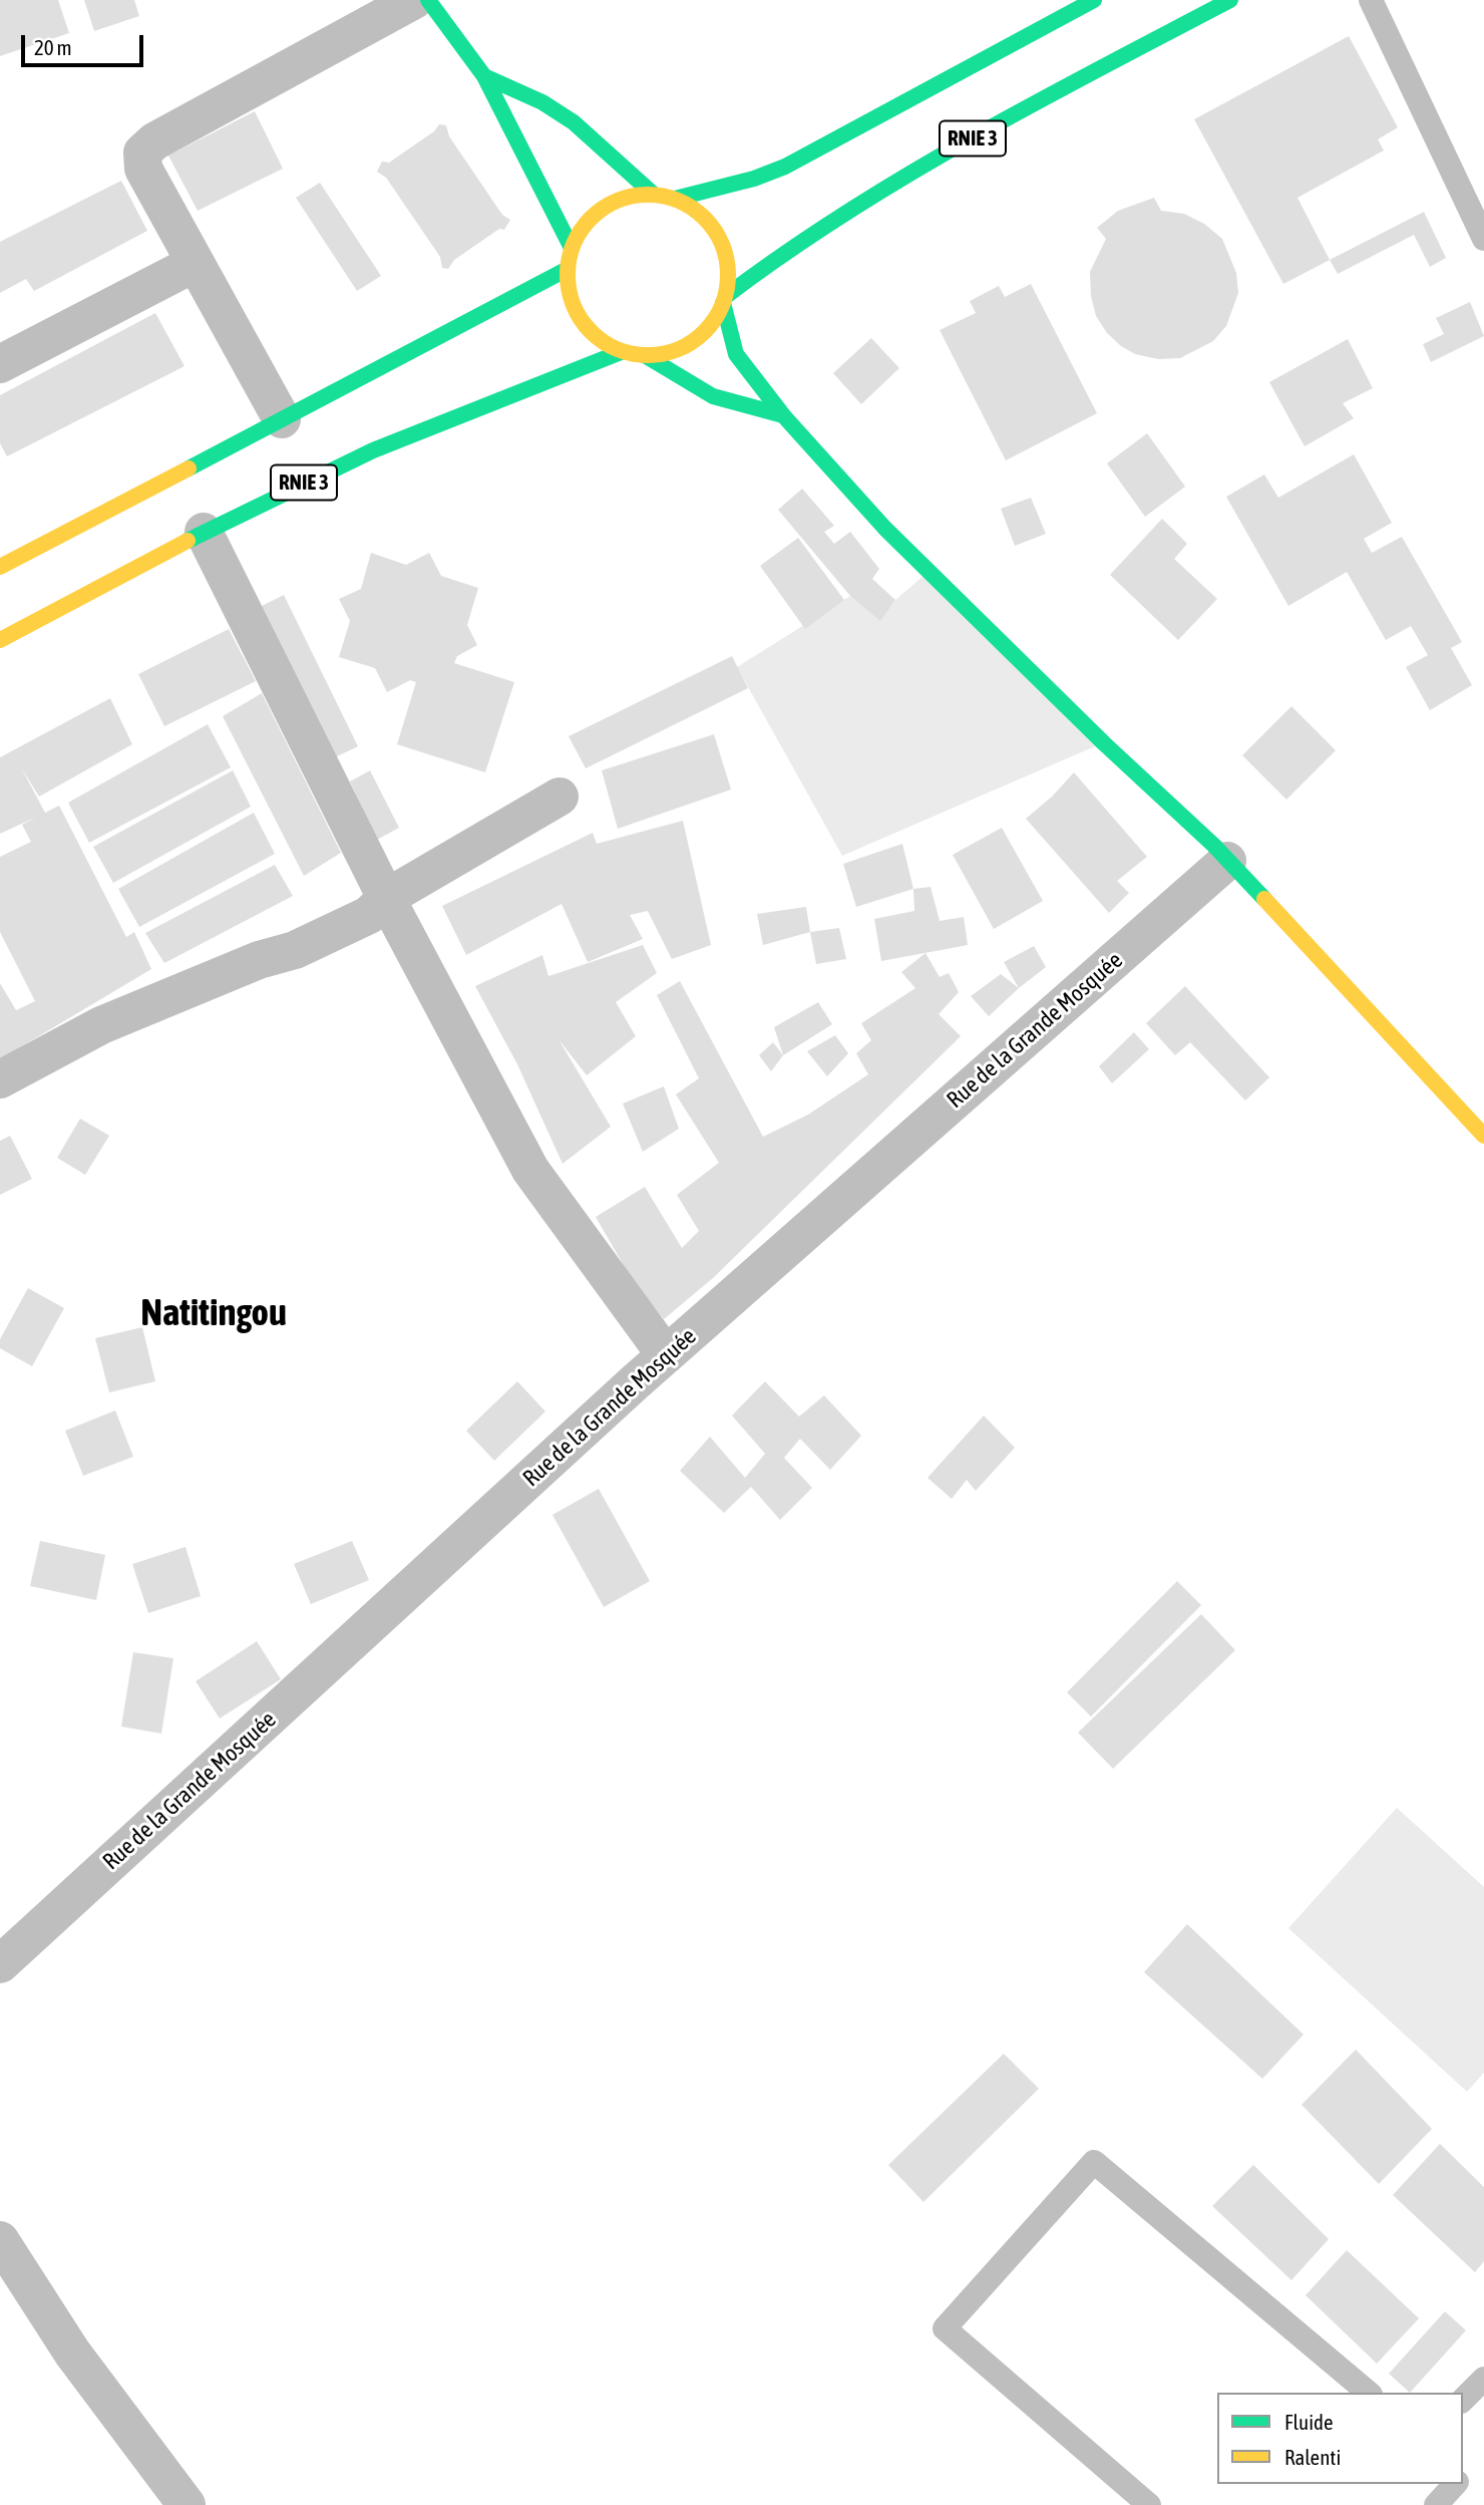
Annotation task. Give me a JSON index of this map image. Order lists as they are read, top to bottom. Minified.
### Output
{"streets":{"main road":["RNIE 3"],"street":["Rue de la Grande Mosquée"]},"districts":["Natitingou"],"legend":["Fluide","Ralenti"],"scale_bar":"20 m"}
